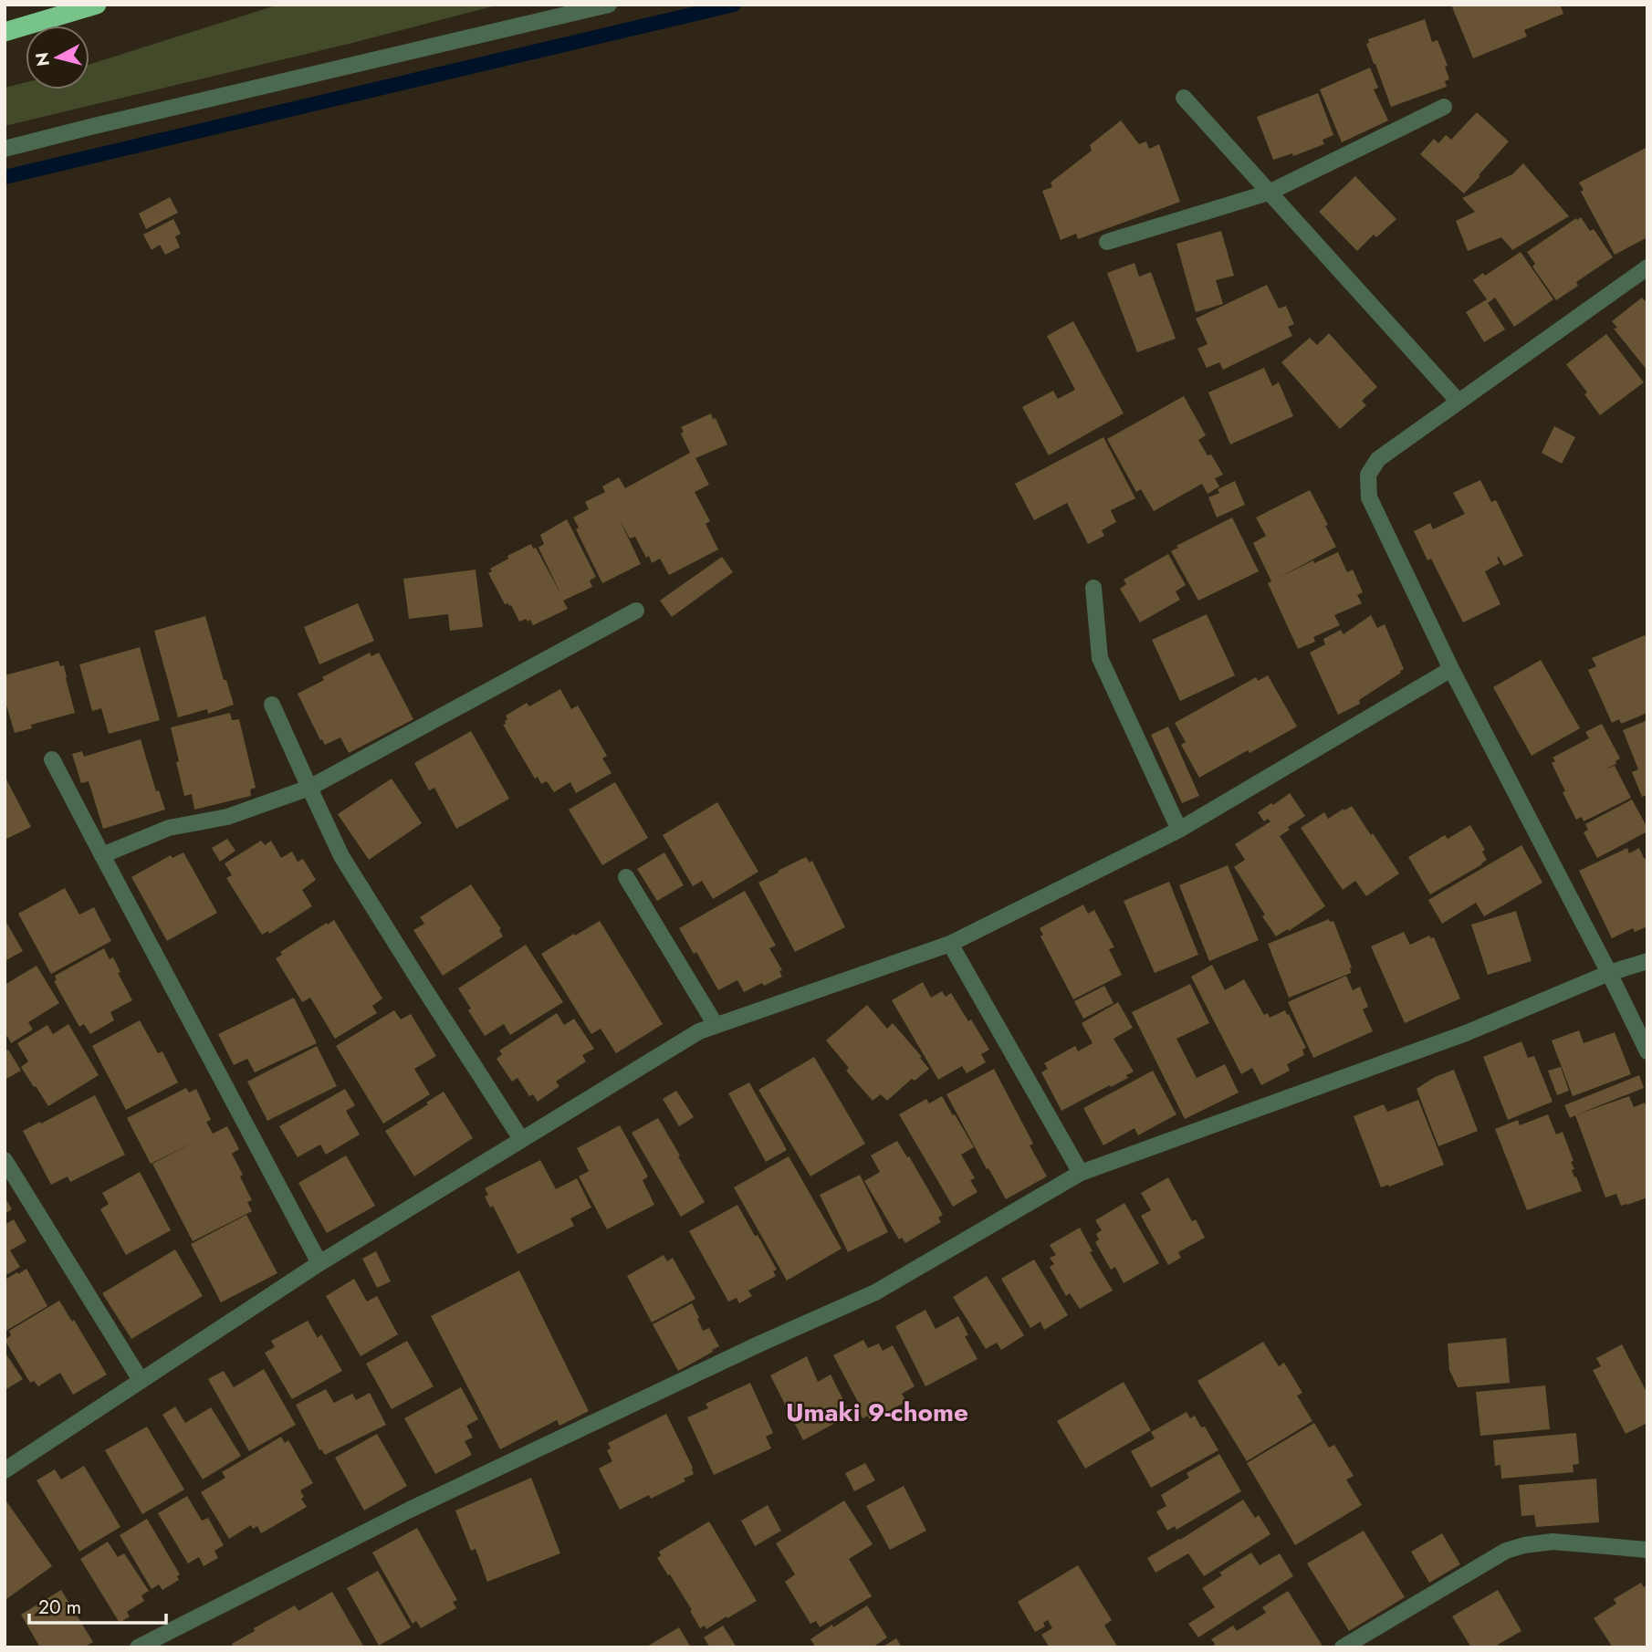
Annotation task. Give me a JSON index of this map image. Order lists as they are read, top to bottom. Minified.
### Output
{"districts":["Umaki 9-chome"],"scale_bar":"20 m","north":"left"}
